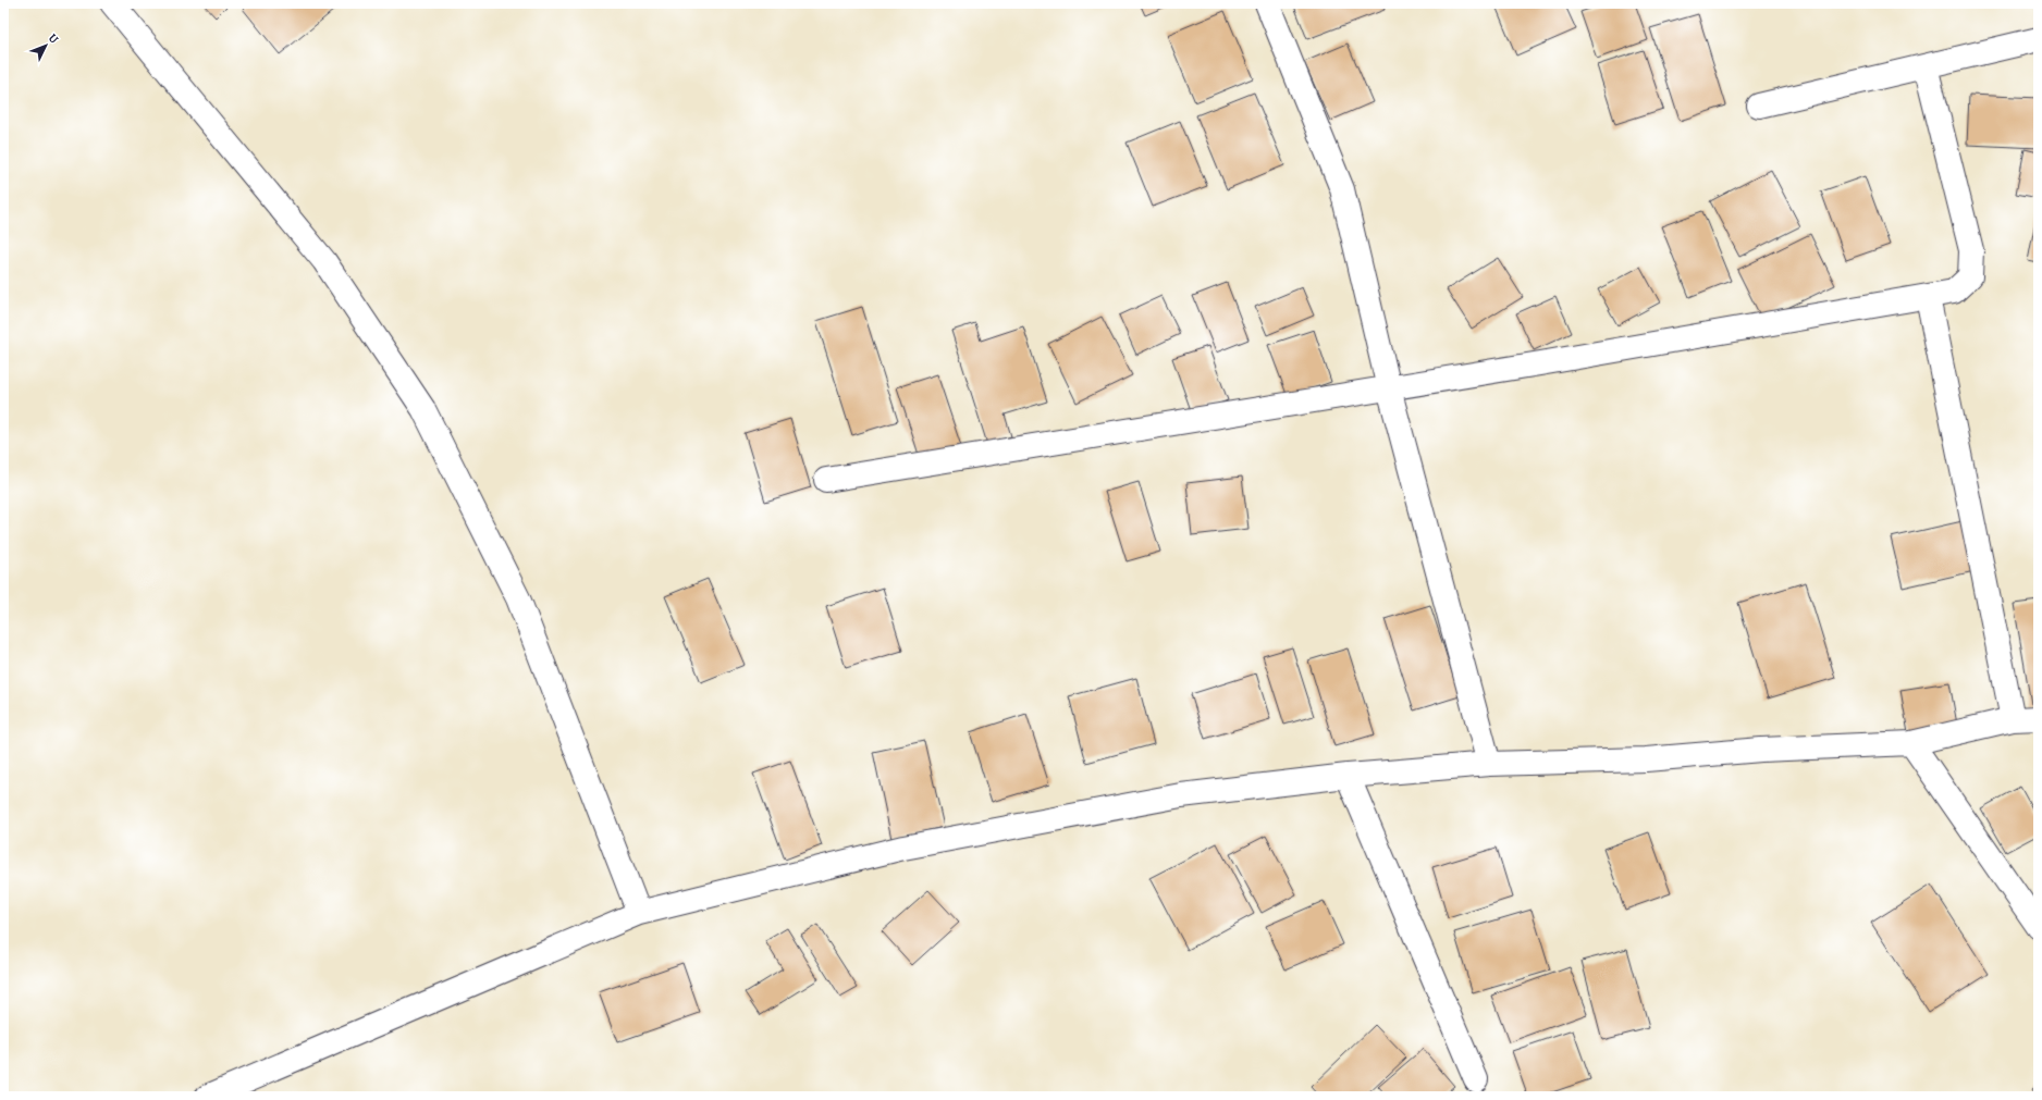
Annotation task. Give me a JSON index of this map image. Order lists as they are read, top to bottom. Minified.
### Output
{"north":"top right"}
